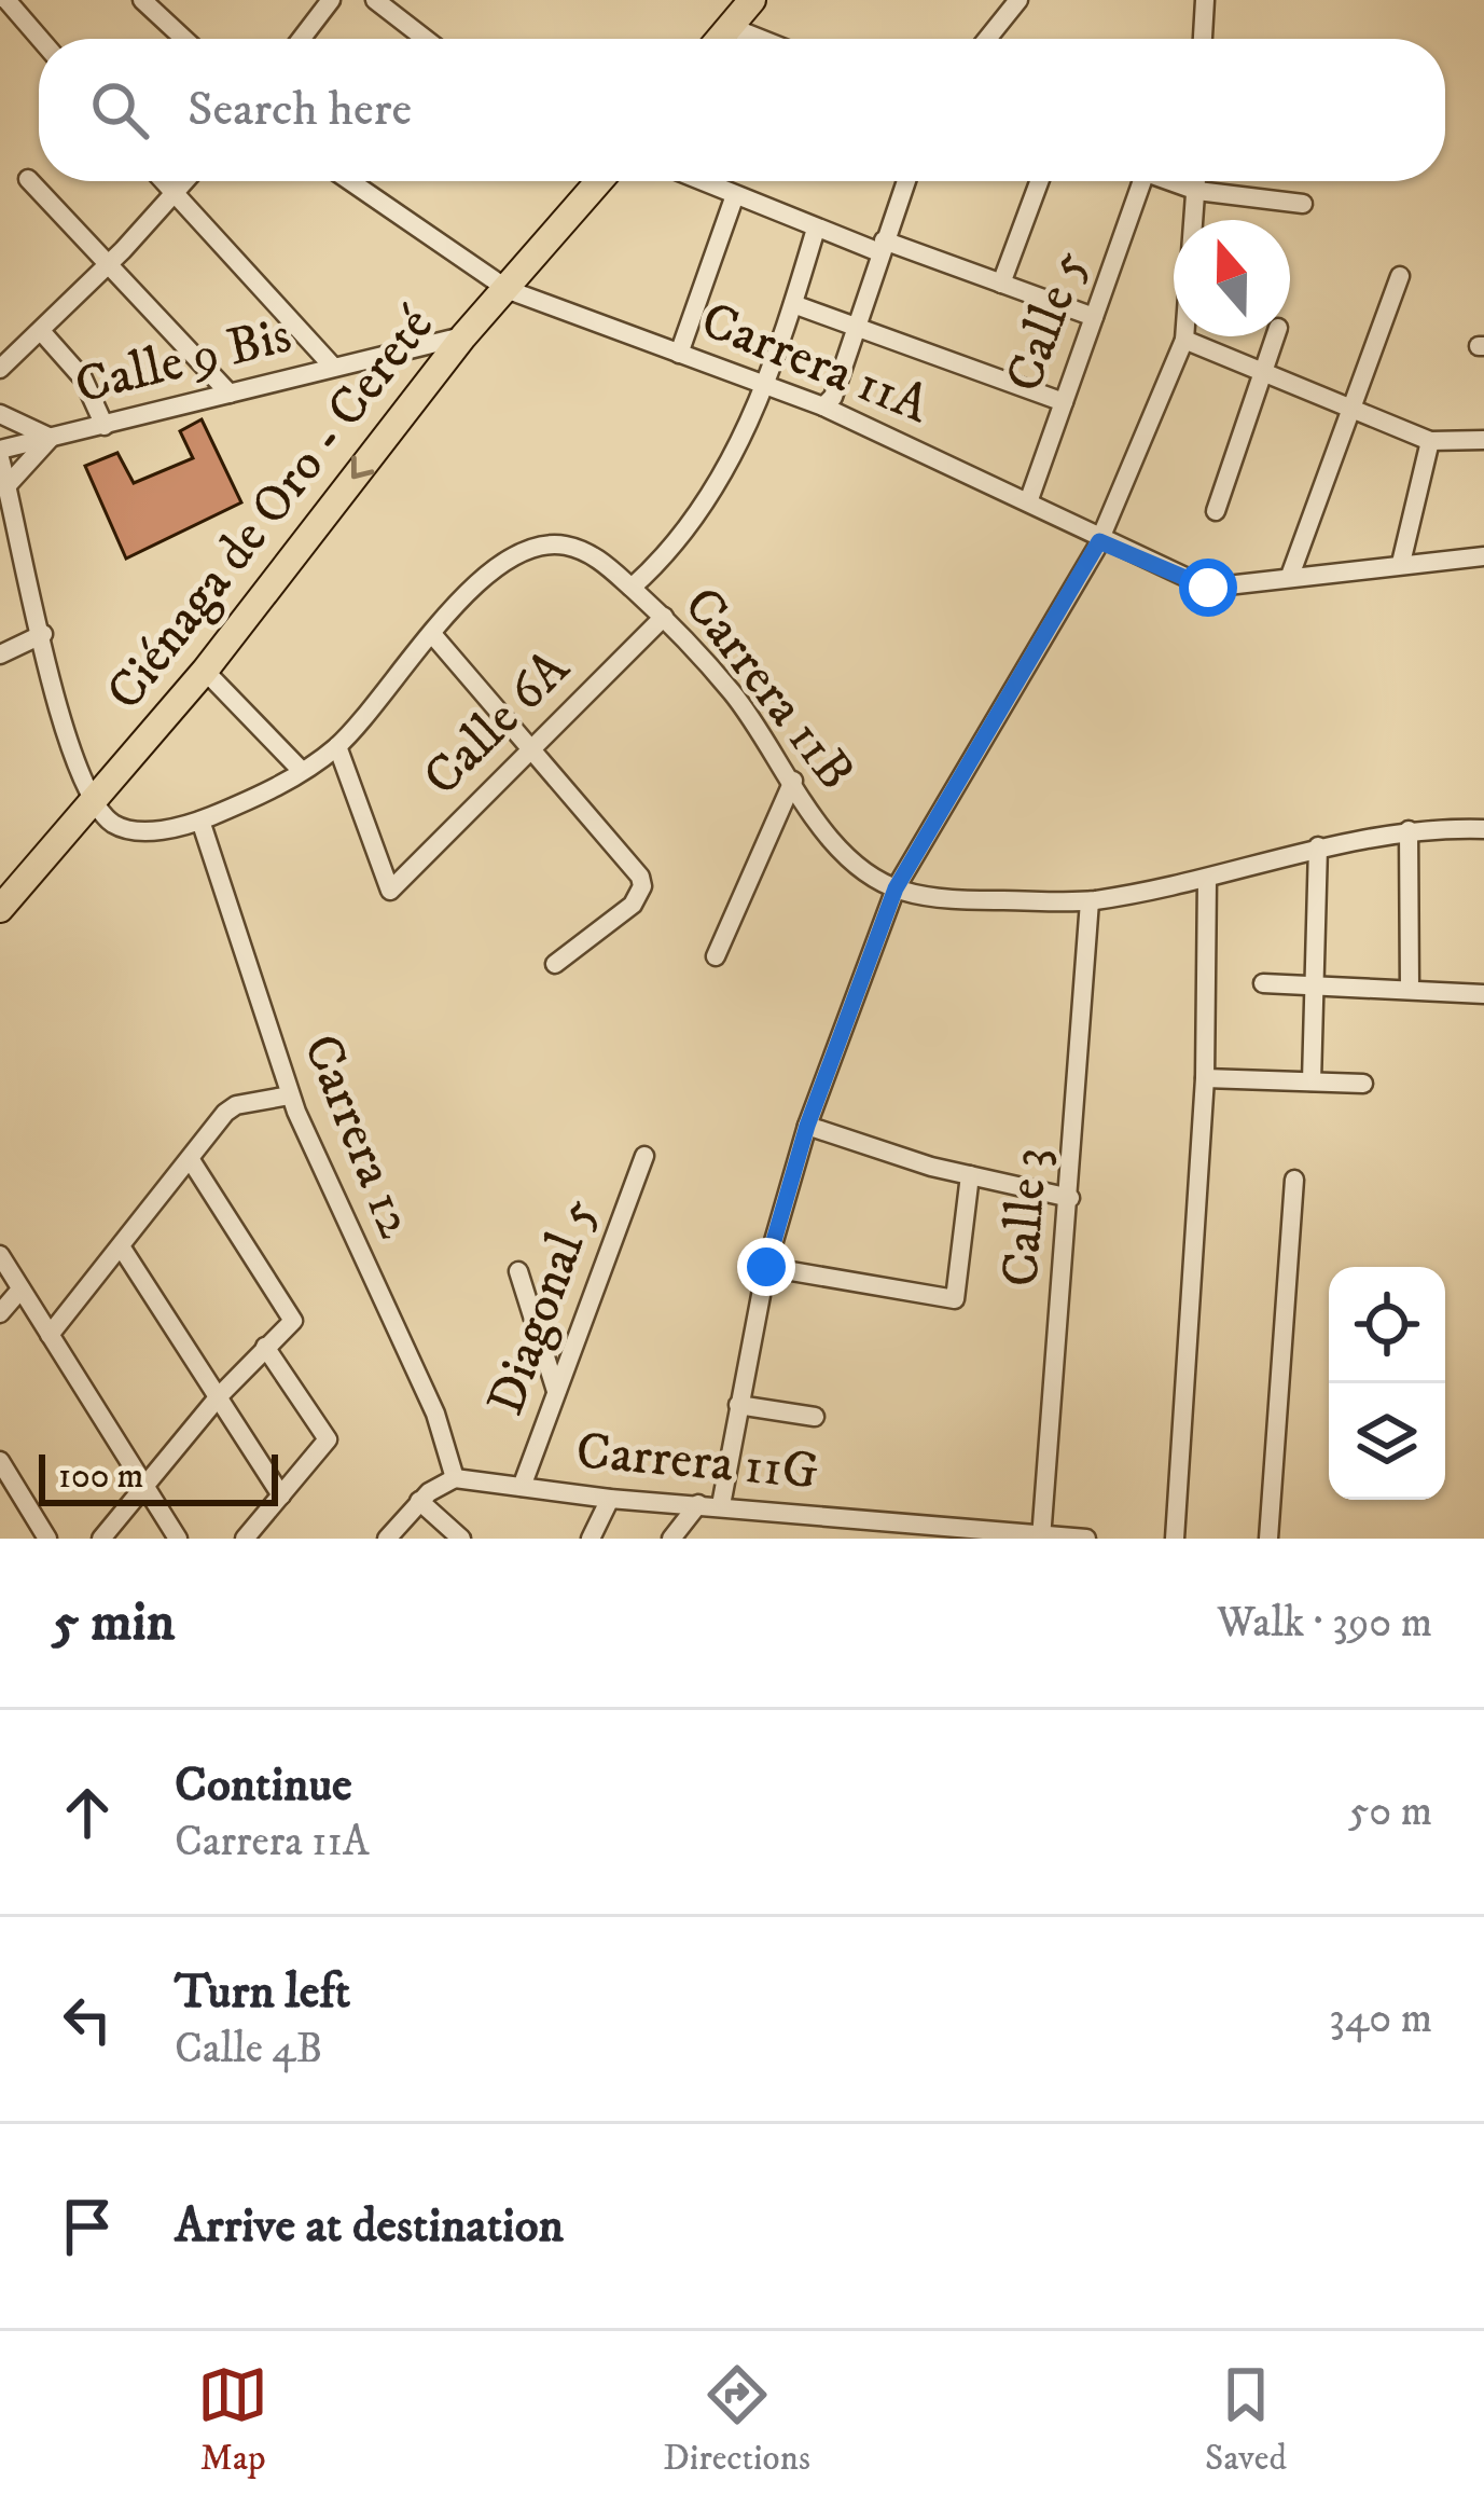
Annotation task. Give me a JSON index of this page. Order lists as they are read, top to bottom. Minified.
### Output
{"streets":{"highway":["Ciénaga de Oro - Cereté"],"street":["Calle 5","Calle 9 Bis","Carrera 11A","Carrera 11B","Calle 6A","Carrera 12","Calle 3","Diagonal 5","Carrera 11G"]},"crossings":[["Calle 5","Carrera 11A"],["Calle 9 Bis","Ciénaga de Oro - Cereté"],["Carrera 11A","Ciénaga de Oro - Cereté"],["Ciénaga de Oro - Cereté","Carrera 11B"],["Carrera 11B","Calle 6A"],["Carrera 11B","Carrera 12"],["Carrera 11B","Calle 3"],["Carrera 12","Carrera 11G"],["Calle 3","Carrera 11G"],["Diagonal 5","Carrera 11G"]],"one_way":["Ciénaga de Oro - Cereté"],"scale_bar":"100 m","north":"top","page":{"search":"Search here","scale":"100 m","heading":["5 min","Walk · 390 m"],"list":[["Continue","Carrera 11A","50 m"],["Turn left","Calle 4B","340 m"],"Arrive at destination"],"nav":["Map","Directions","Saved"]}}
